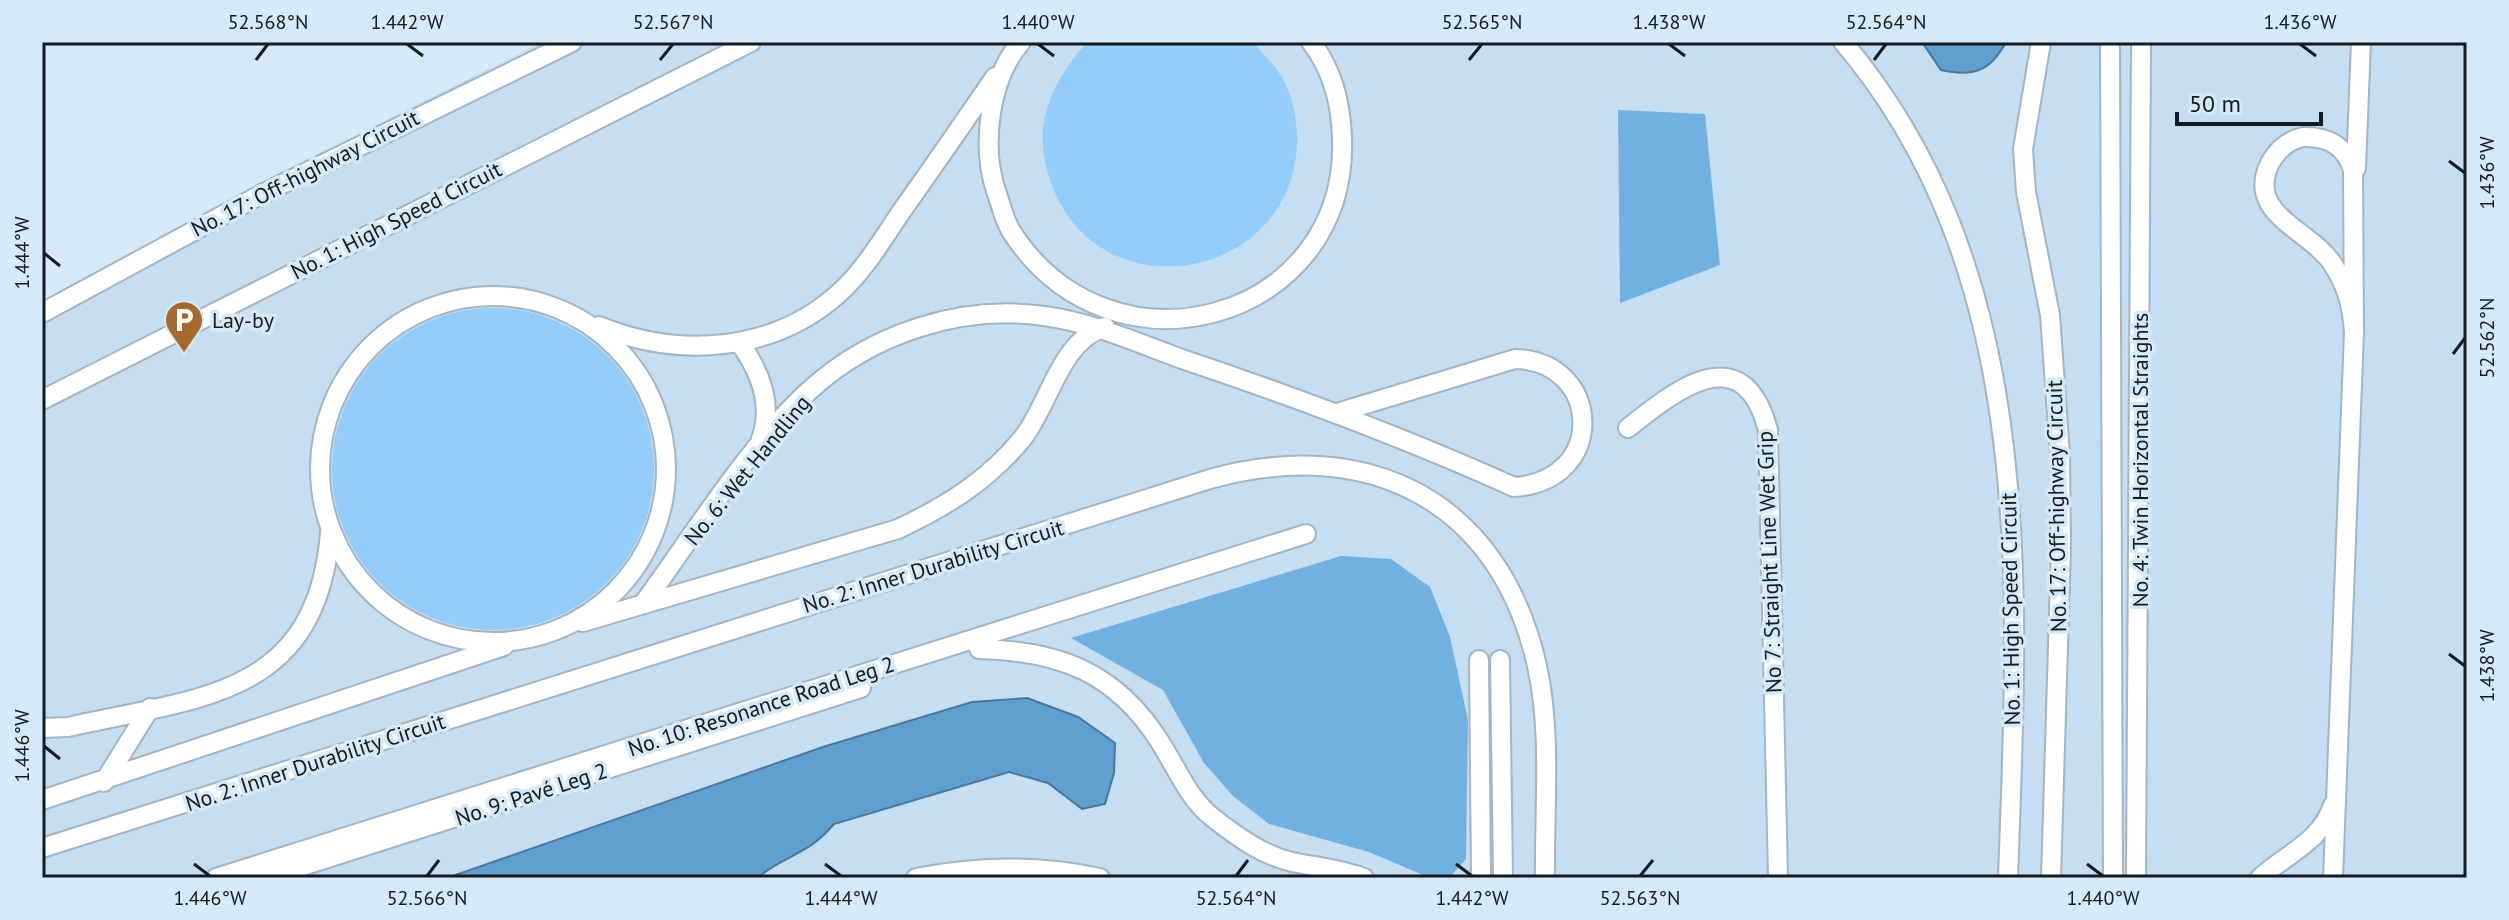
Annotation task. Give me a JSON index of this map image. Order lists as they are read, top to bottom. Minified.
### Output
{"streets":{"street":["No. 17: Off-highway Circuit","No. 1: High Speed Circuit","No. 4: Twin Horizontal Straights","No. 6: Wet Handling","No 7: Straight Line Wet Grip","No. 2: Inner Durability Circuit","No. 10: Resonance Road Leg 2","No. 9: Pavé Leg 2"]},"crossings":[["No. 10: Resonance Road Leg 2","No. 9: Pavé Leg 2"]],"places":{"parking":["Lay-by"]},"scale_bar":"50 m","coordinates":["52.568°N","1.442°W","52.567°N","1.440°W","52.565°N","1.438°W","52.564°N","1.436°W","1.444°W","52.562°N","1.446°W","52.566°N","52.563°N"]}
